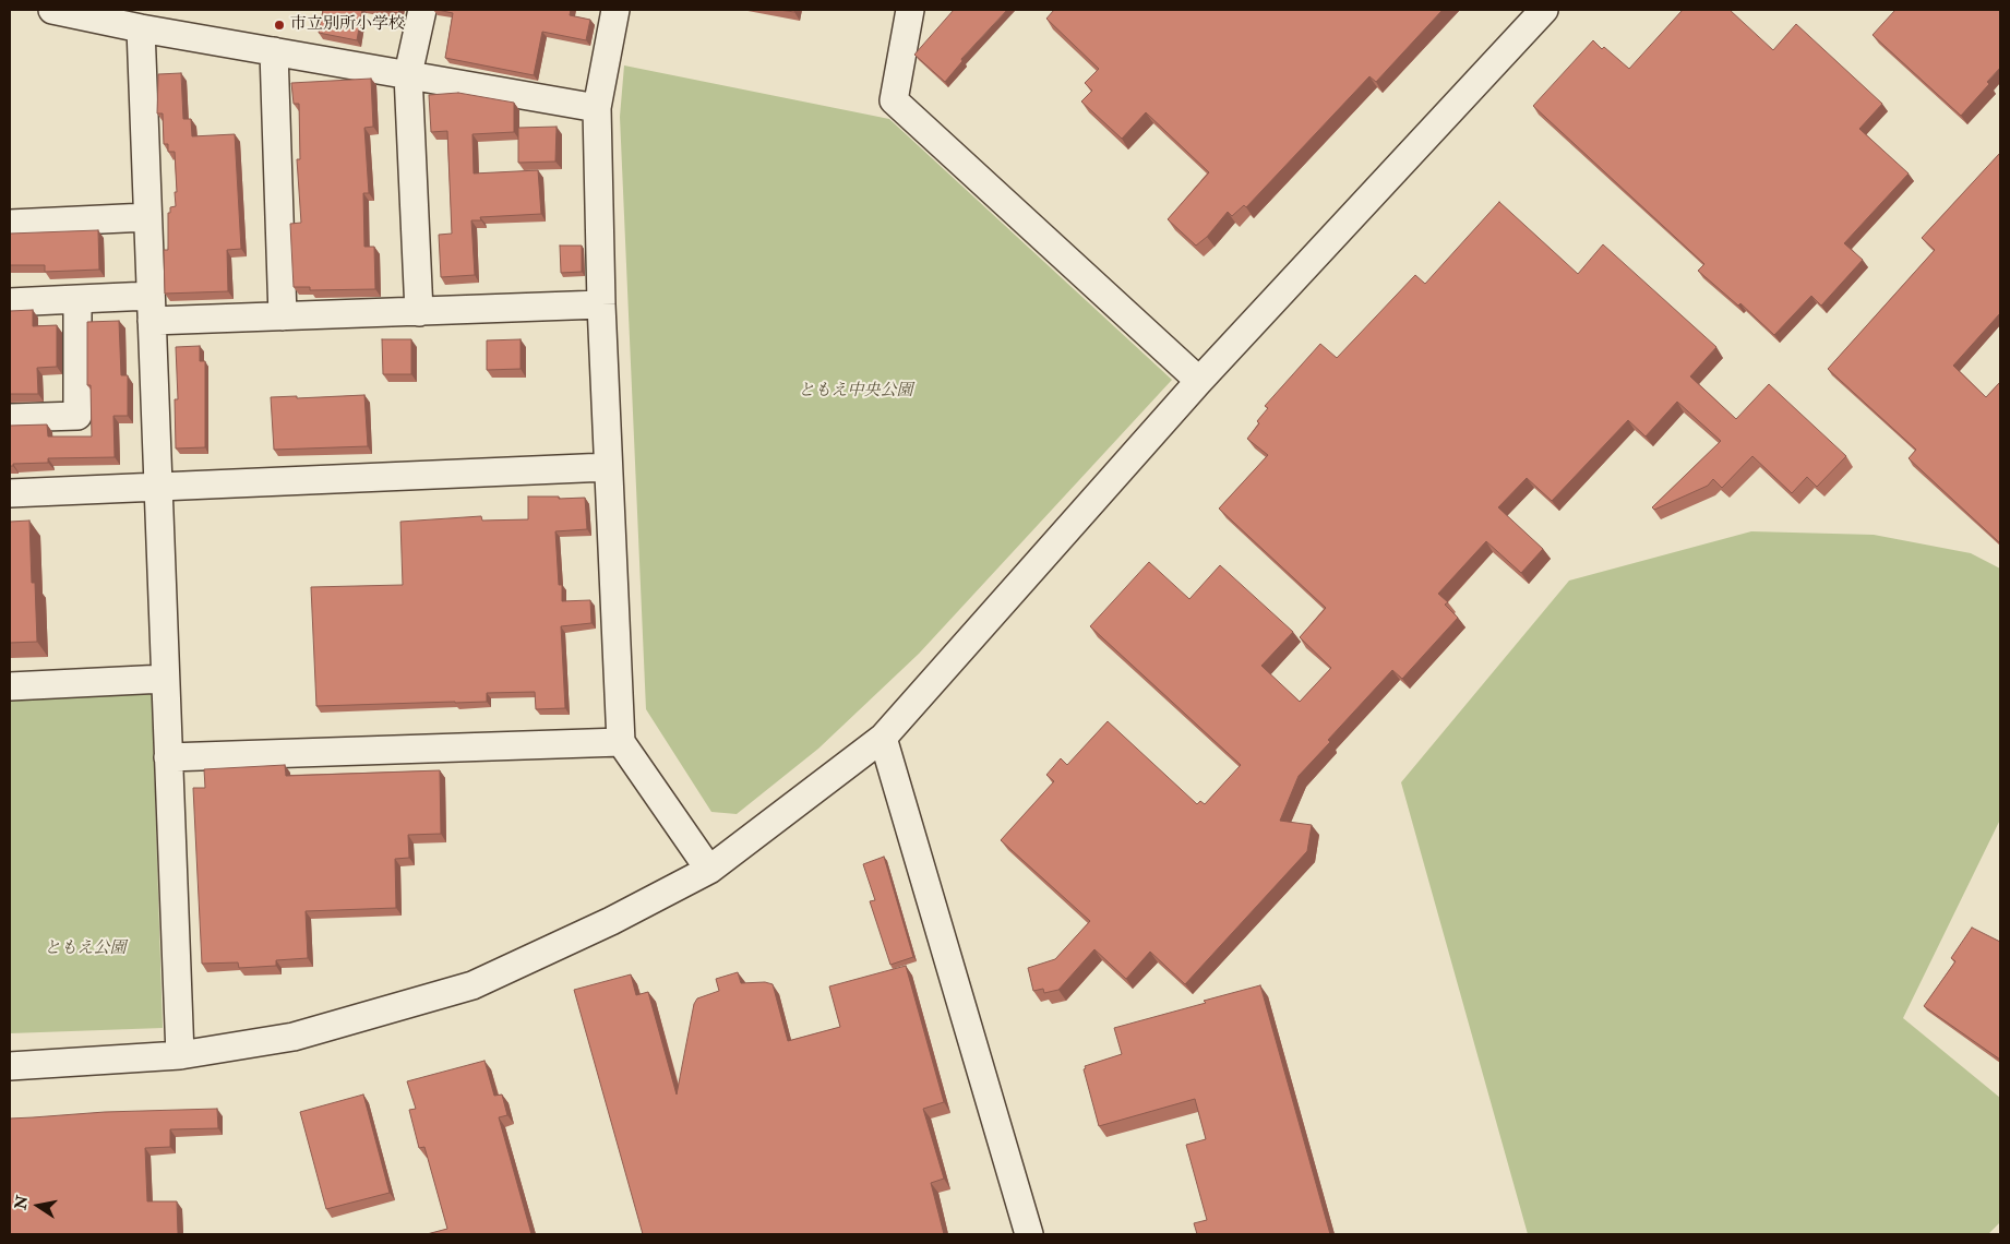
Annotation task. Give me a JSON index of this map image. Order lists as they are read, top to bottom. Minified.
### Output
{"parks":["ともえ中央公園","ともえ公園"],"places":["市立別所小学校"],"north":"left"}
